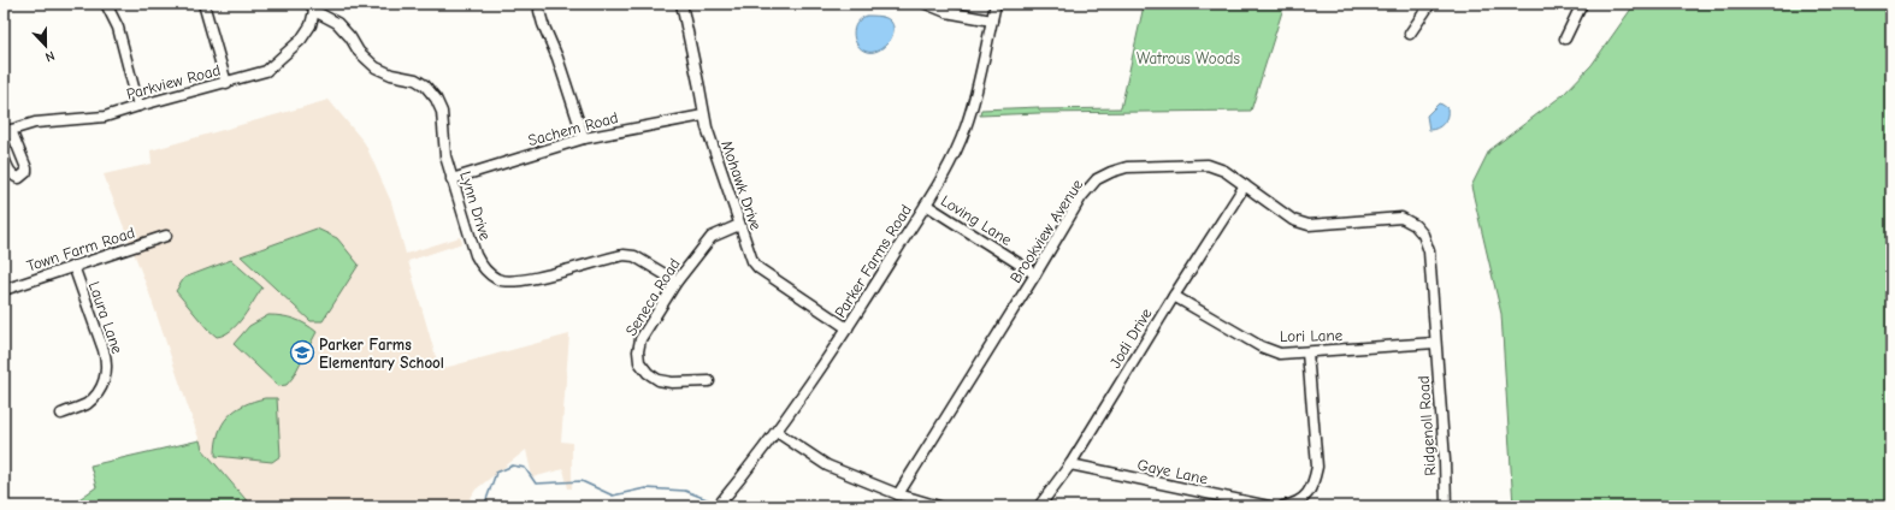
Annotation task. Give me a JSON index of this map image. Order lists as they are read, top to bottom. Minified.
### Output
{"streets":{"street":["Parkview Road","Sachem Road","Mohawk Drive","Lynn Drive","Loving Lane","Brookview Avenue","Town Farm Road","Parker Farms Road","Seneca Road","Laura Lane","Lori Lane","Jodi Drive","Ridgenoll Road","Gaye Lane"]},"crossings":[["Parkview Road","Lynn Drive"],["Sachem Road","Mohawk Drive"],["Sachem Road","Lynn Drive"],["Mohawk Drive","Parker Farms Road"],["Mohawk Drive","Seneca Road"],["Lynn Drive","Seneca Road"],["Loving Lane","Brookview Avenue"],["Loving Lane","Parker Farms Road"],["Brookview Avenue","Lori Lane"],["Brookview Avenue","Jodi Drive"],["Brookview Avenue","Ridgenoll Road"],["Town Farm Road","Laura Lane"],["Lori Lane","Jodi Drive"],["Lori Lane","Ridgenoll Road"],["Jodi Drive","Gaye Lane"]],"parks":["Watrous Woods"],"places":{"school or university":["Parker Farms Elementary School"]},"north":"bottom"}
